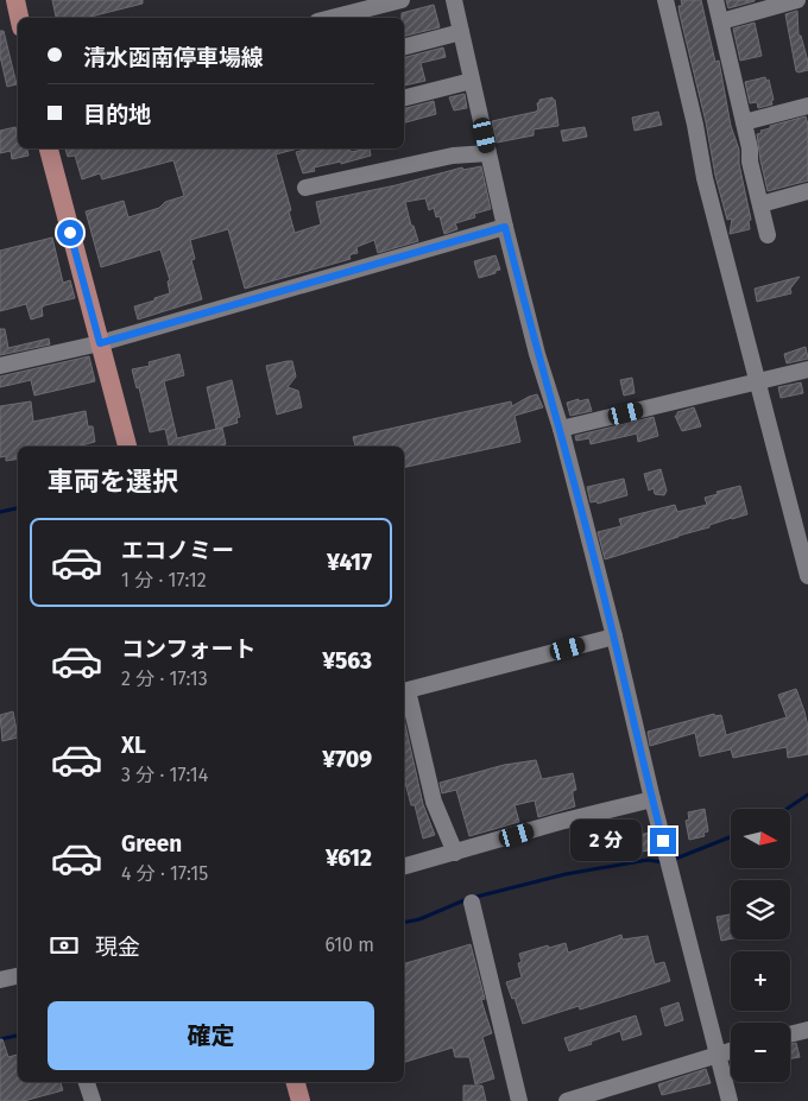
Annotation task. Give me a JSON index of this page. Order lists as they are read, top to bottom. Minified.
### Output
{"north":"right","page":{"banner":["清水函南停車場線","目的地"],"heading":"車両を選択","list":[{"name":"エコノミー","note":"1 分 · 17:12","value":"¥417"},{"name":"コンフォート","note":"2 分 · 17:13","value":"¥563"},{"name":"XL","note":"3 分 · 17:14","value":"¥709"},{"name":"Green","note":"4 分 · 17:15","value":"¥612"}],"map_buttons":["+","−"],"bubble":"2 分","pay":["現金","610 m"],"buttons":"確定"}}
